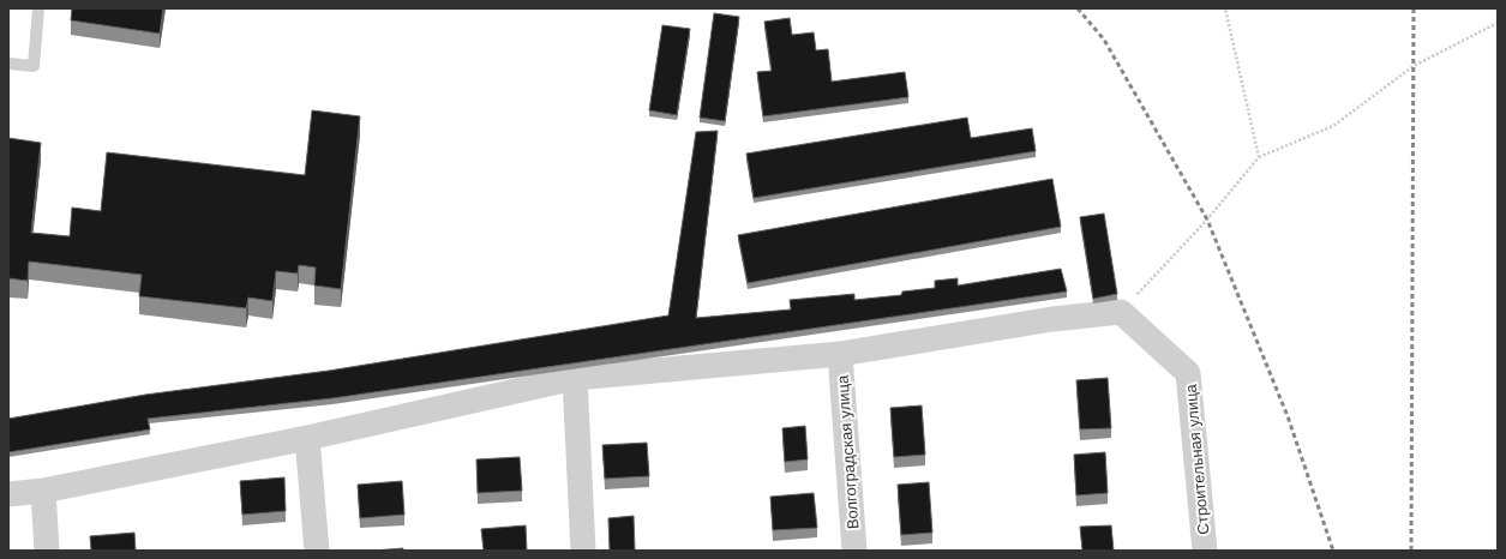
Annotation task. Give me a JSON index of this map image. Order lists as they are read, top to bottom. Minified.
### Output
{"streets":{"street":["Волгоградская улица","Строительная улица"]}}
